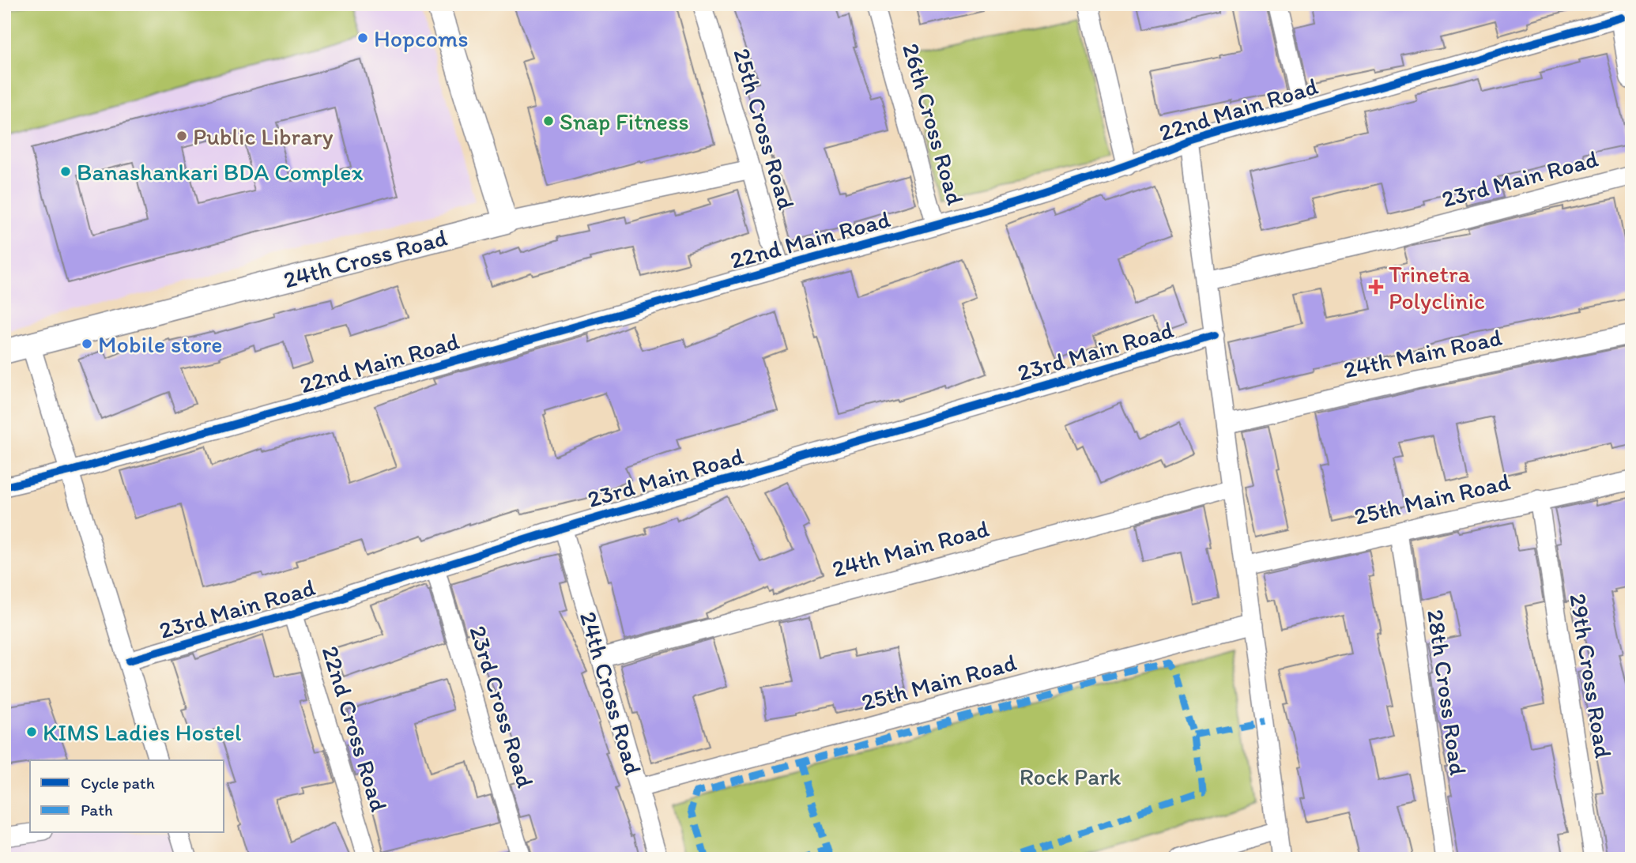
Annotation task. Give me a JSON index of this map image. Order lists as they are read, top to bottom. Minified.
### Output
{"streets":{"street":["22nd Main Road","26th Cross Road","25th Cross Road","23rd Main Road","24th Cross Road","24th Main Road","25th Main Road","29th Cross Road","28th Cross Road","23rd Cross Road","22nd Cross Road"]},"crossings":[["22nd Main Road","26th Cross Road"],["22nd Main Road","25th Cross Road"],["23rd Main Road","24th Cross Road"],["23rd Main Road","23rd Cross Road"],["23rd Main Road","22nd Cross Road"],["24th Cross Road","24th Main Road"],["24th Cross Road","25th Main Road"],["25th Main Road","29th Cross Road"],["25th Main Road","28th Cross Road"]],"parks":["Rock Park"],"places":{"other":["Hopcoms","Snap Fitness","Public Library","Banashankari BDA Complex","Mobile store","KIMS Ladies Hostel"],"health":["Trinetra Polyclinic"]},"legend":["Cycle path","Path"]}
